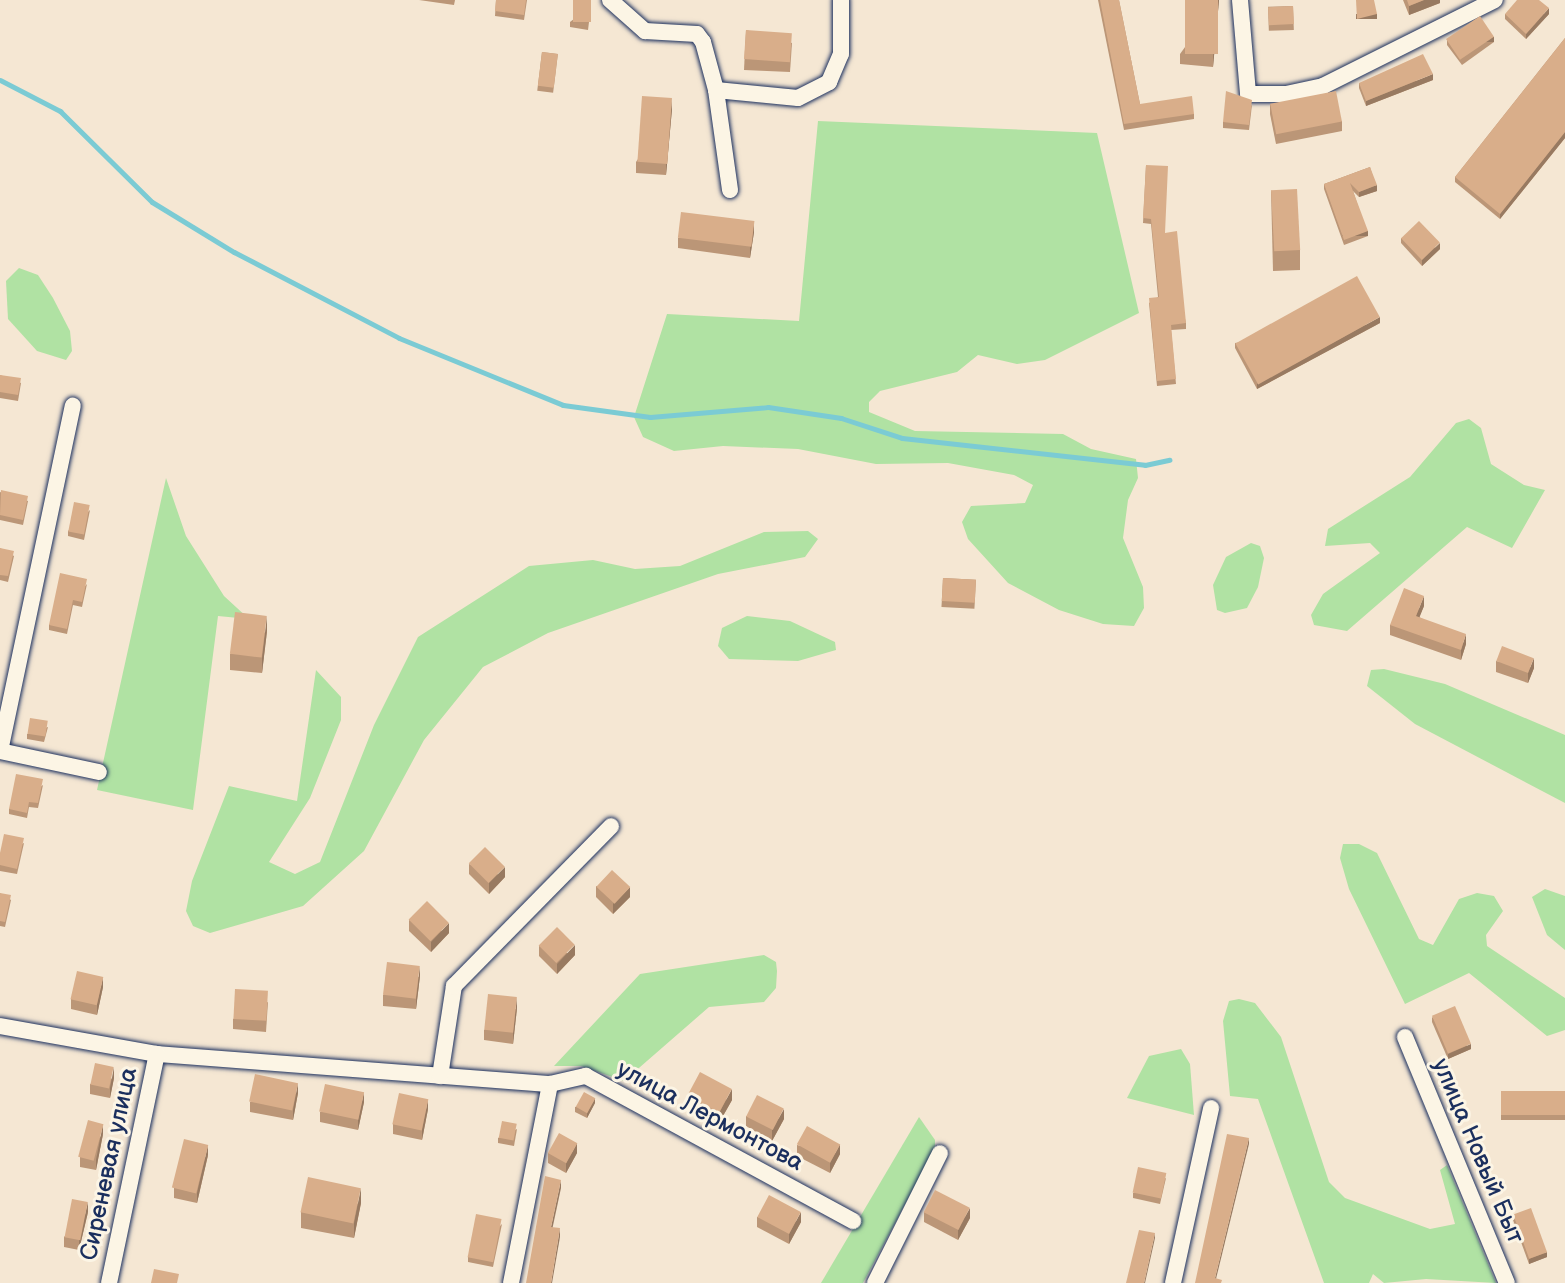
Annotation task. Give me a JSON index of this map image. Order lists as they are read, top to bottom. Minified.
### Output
{"streets":{"street":["улица Лермонтова","улица Новый Быт","Сиреневая улица"]},"crossings":[["улица Лермонтова","Сиреневая улица"]]}
